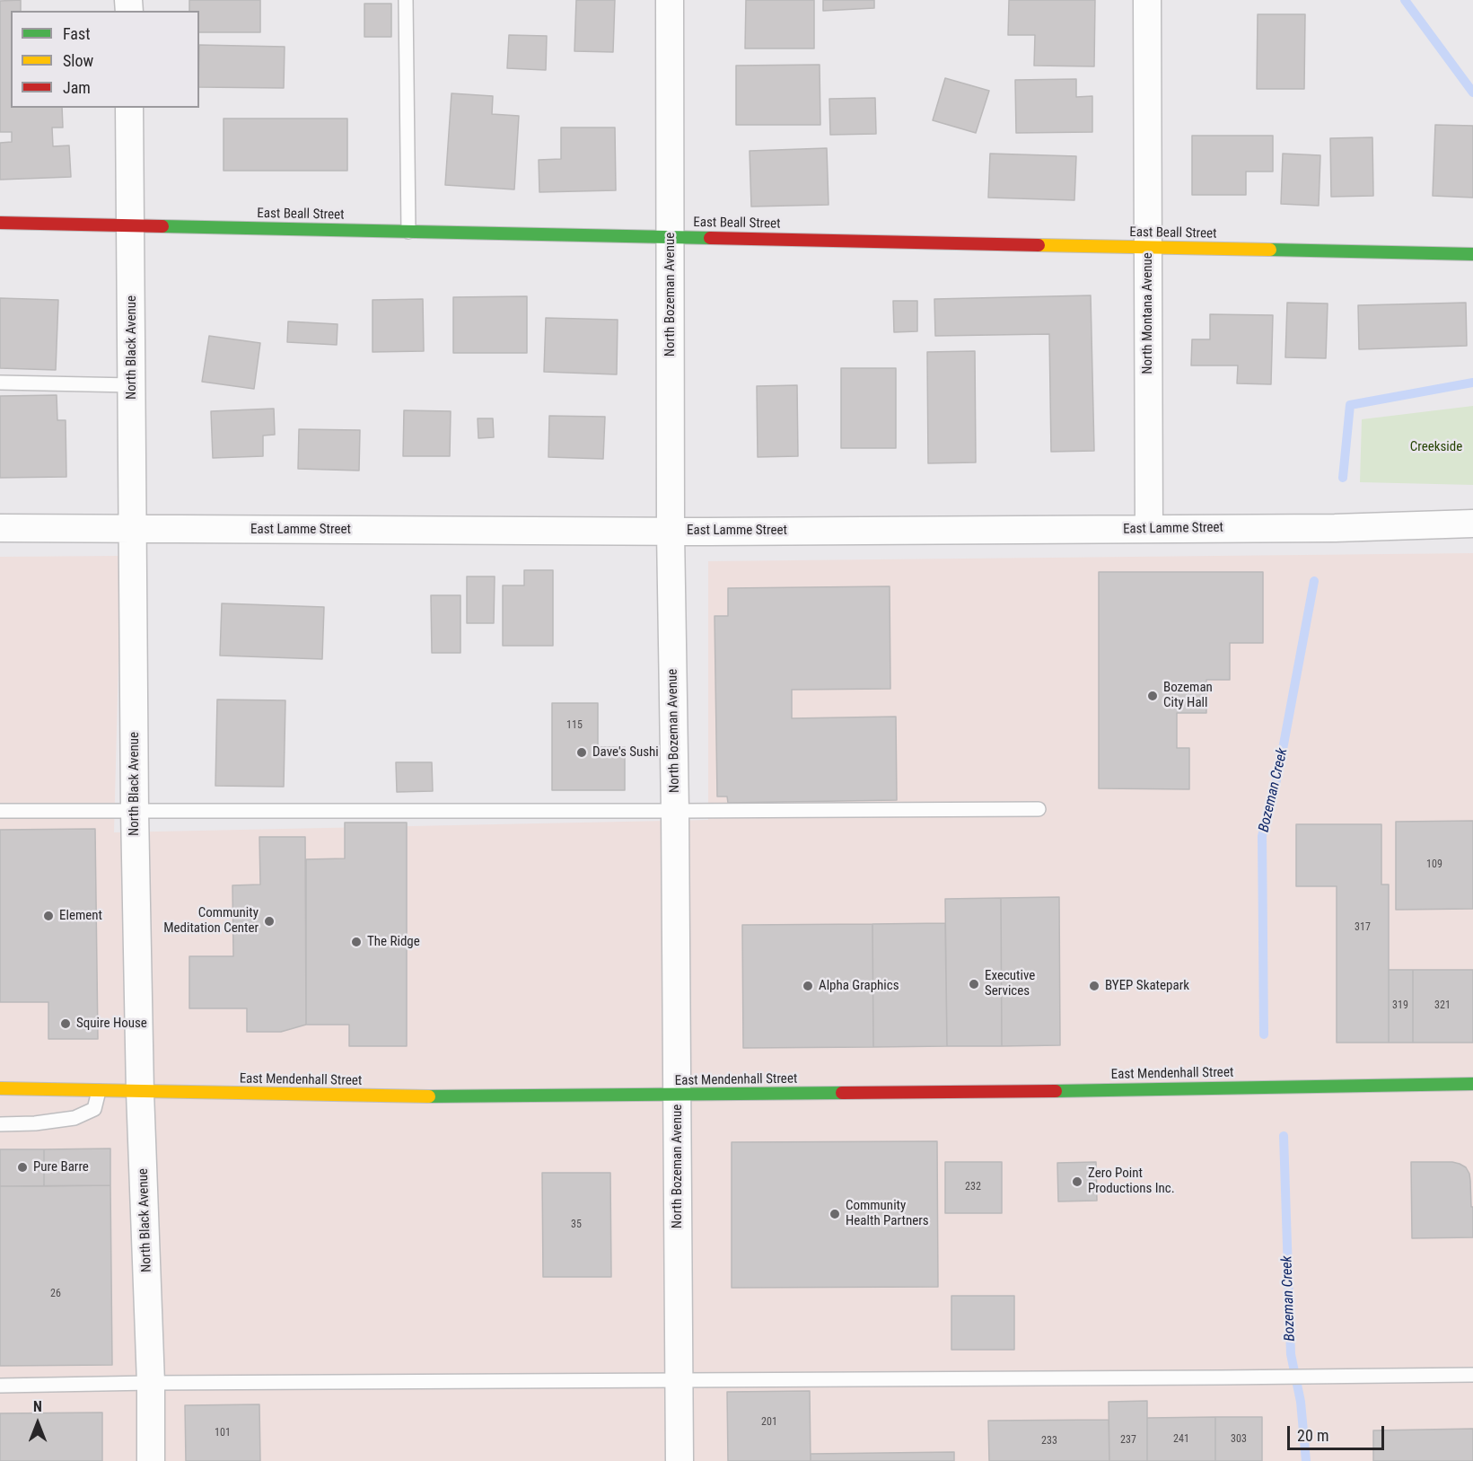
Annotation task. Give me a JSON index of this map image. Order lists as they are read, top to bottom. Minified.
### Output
{"streets":{"street":["East Beall Street","North Bozeman Avenue","North Montana Avenue","North Black Avenue","East Lamme Street","East Mendenhall Street"]},"crossings":[["East Beall Street","North Bozeman Avenue"],["East Beall Street","North Montana Avenue"],["East Beall Street","North Black Avenue"],["North Bozeman Avenue","East Lamme Street"],["North Bozeman Avenue","East Mendenhall Street"],["North Montana Avenue","East Lamme Street"],["North Black Avenue","East Lamme Street"],["North Black Avenue","East Mendenhall Street"]],"water":["Bozeman Creek"],"parks":["Creekside"],"places":["Bozeman City Hall","Dave's Sushi","Element","Community Meditation Center","The Ridge","Executive Services","Alpha Graphics","BYEP Skatepark","Squire House","Pure Barre","Zero Point Productions Inc.","Community Health Partners"],"house_numbers":["115","109","317","319","321","232","35","26","201","101","241","303","237","233"],"legend":["Fast","Slow","Jam"],"scale_bar":"20 m","north":"top"}
